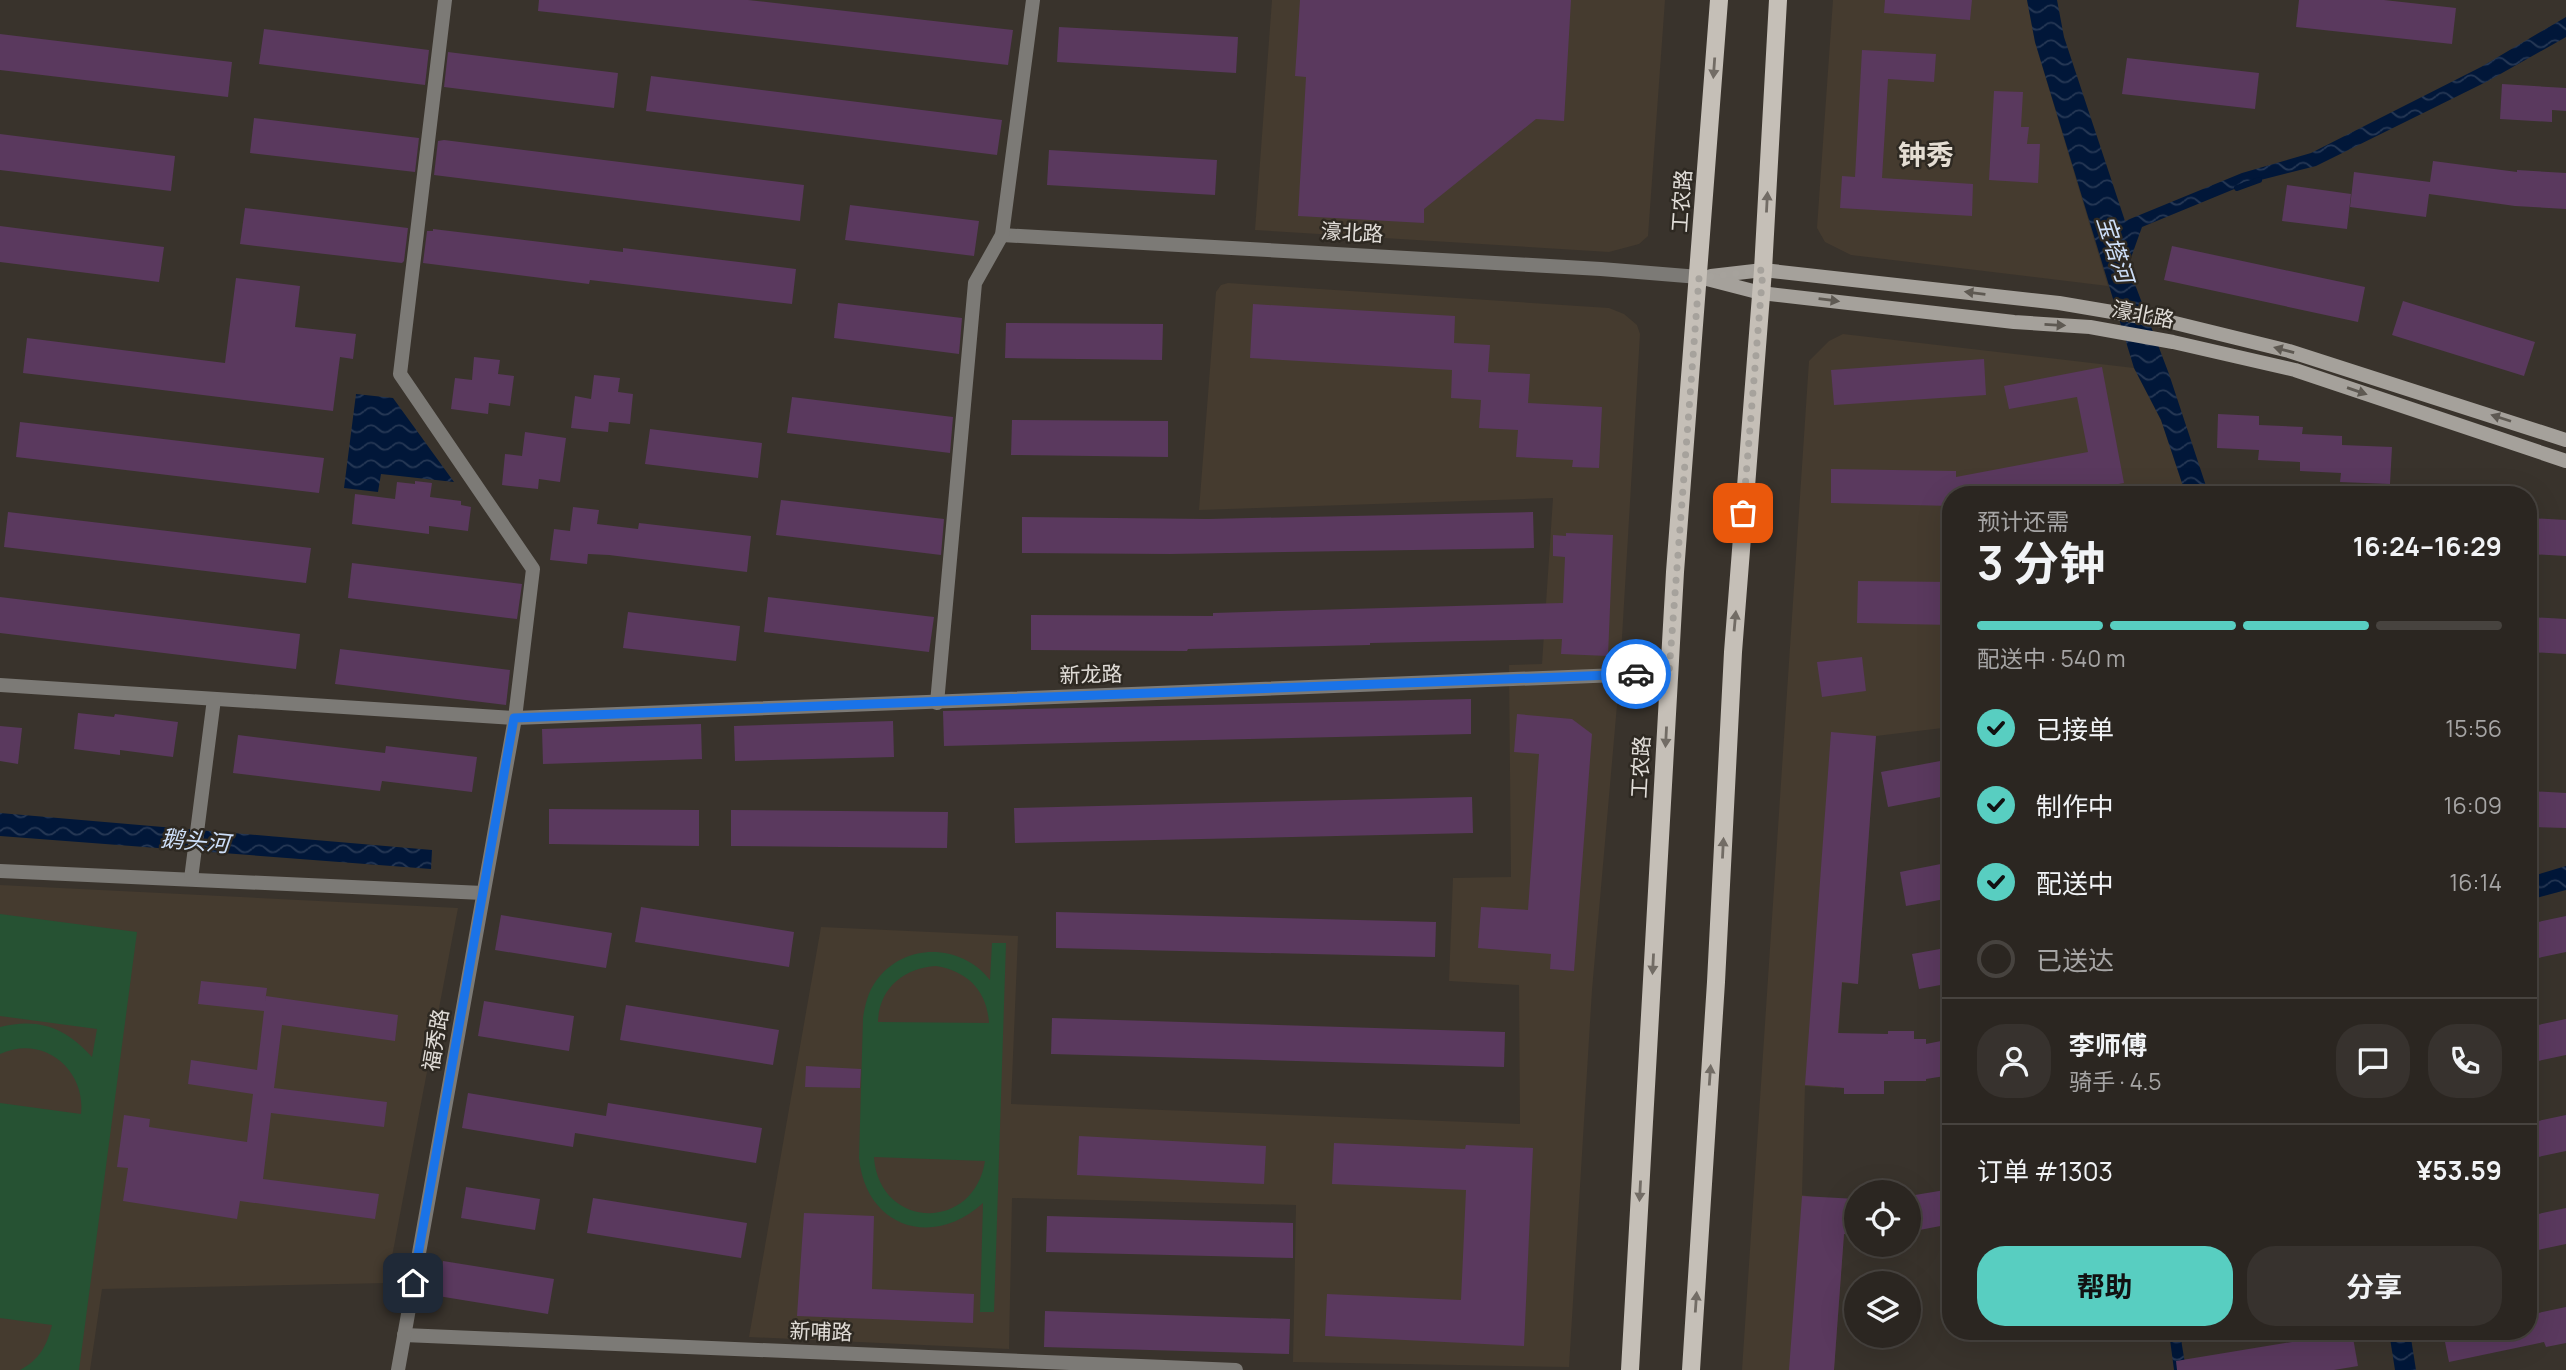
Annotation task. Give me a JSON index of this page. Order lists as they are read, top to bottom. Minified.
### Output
{"streets":{"main road":["工农路"],"street":["濠北路","新龙路","福秀路","新哺路"]},"crossings":[["工农路","濠北路"],["工农路","新龙路"],["新龙路","福秀路"],["福秀路","新哺路"]],"districts":["钟秀"],"water":["宝塔河","鹅头河"],"page":{"heading":["3 分钟","预计还需","16:24–16:29"],"panel":["李师傅","骑手 · 4.5","订单 #1303","¥53.59"],"bar":"配送中 · 540 m","list":[["已接单","15:56"],["制作中","16:09"],["配送中","16:14"],"已送达"],"buttons":["帮助","分享"]}}
